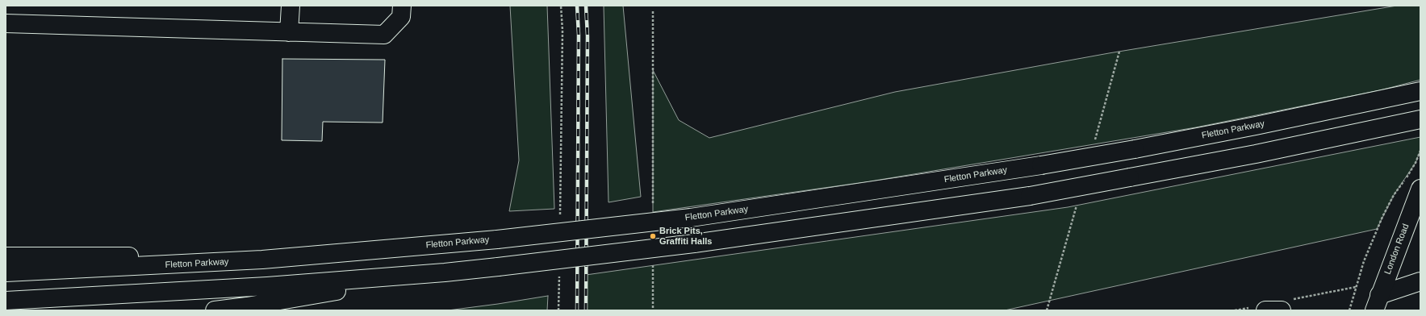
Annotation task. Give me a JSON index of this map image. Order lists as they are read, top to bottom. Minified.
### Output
{"streets":{"main road":["Fletton Parkway","London Road"]},"places":["Brick Pits, Graffiti Halls"]}
